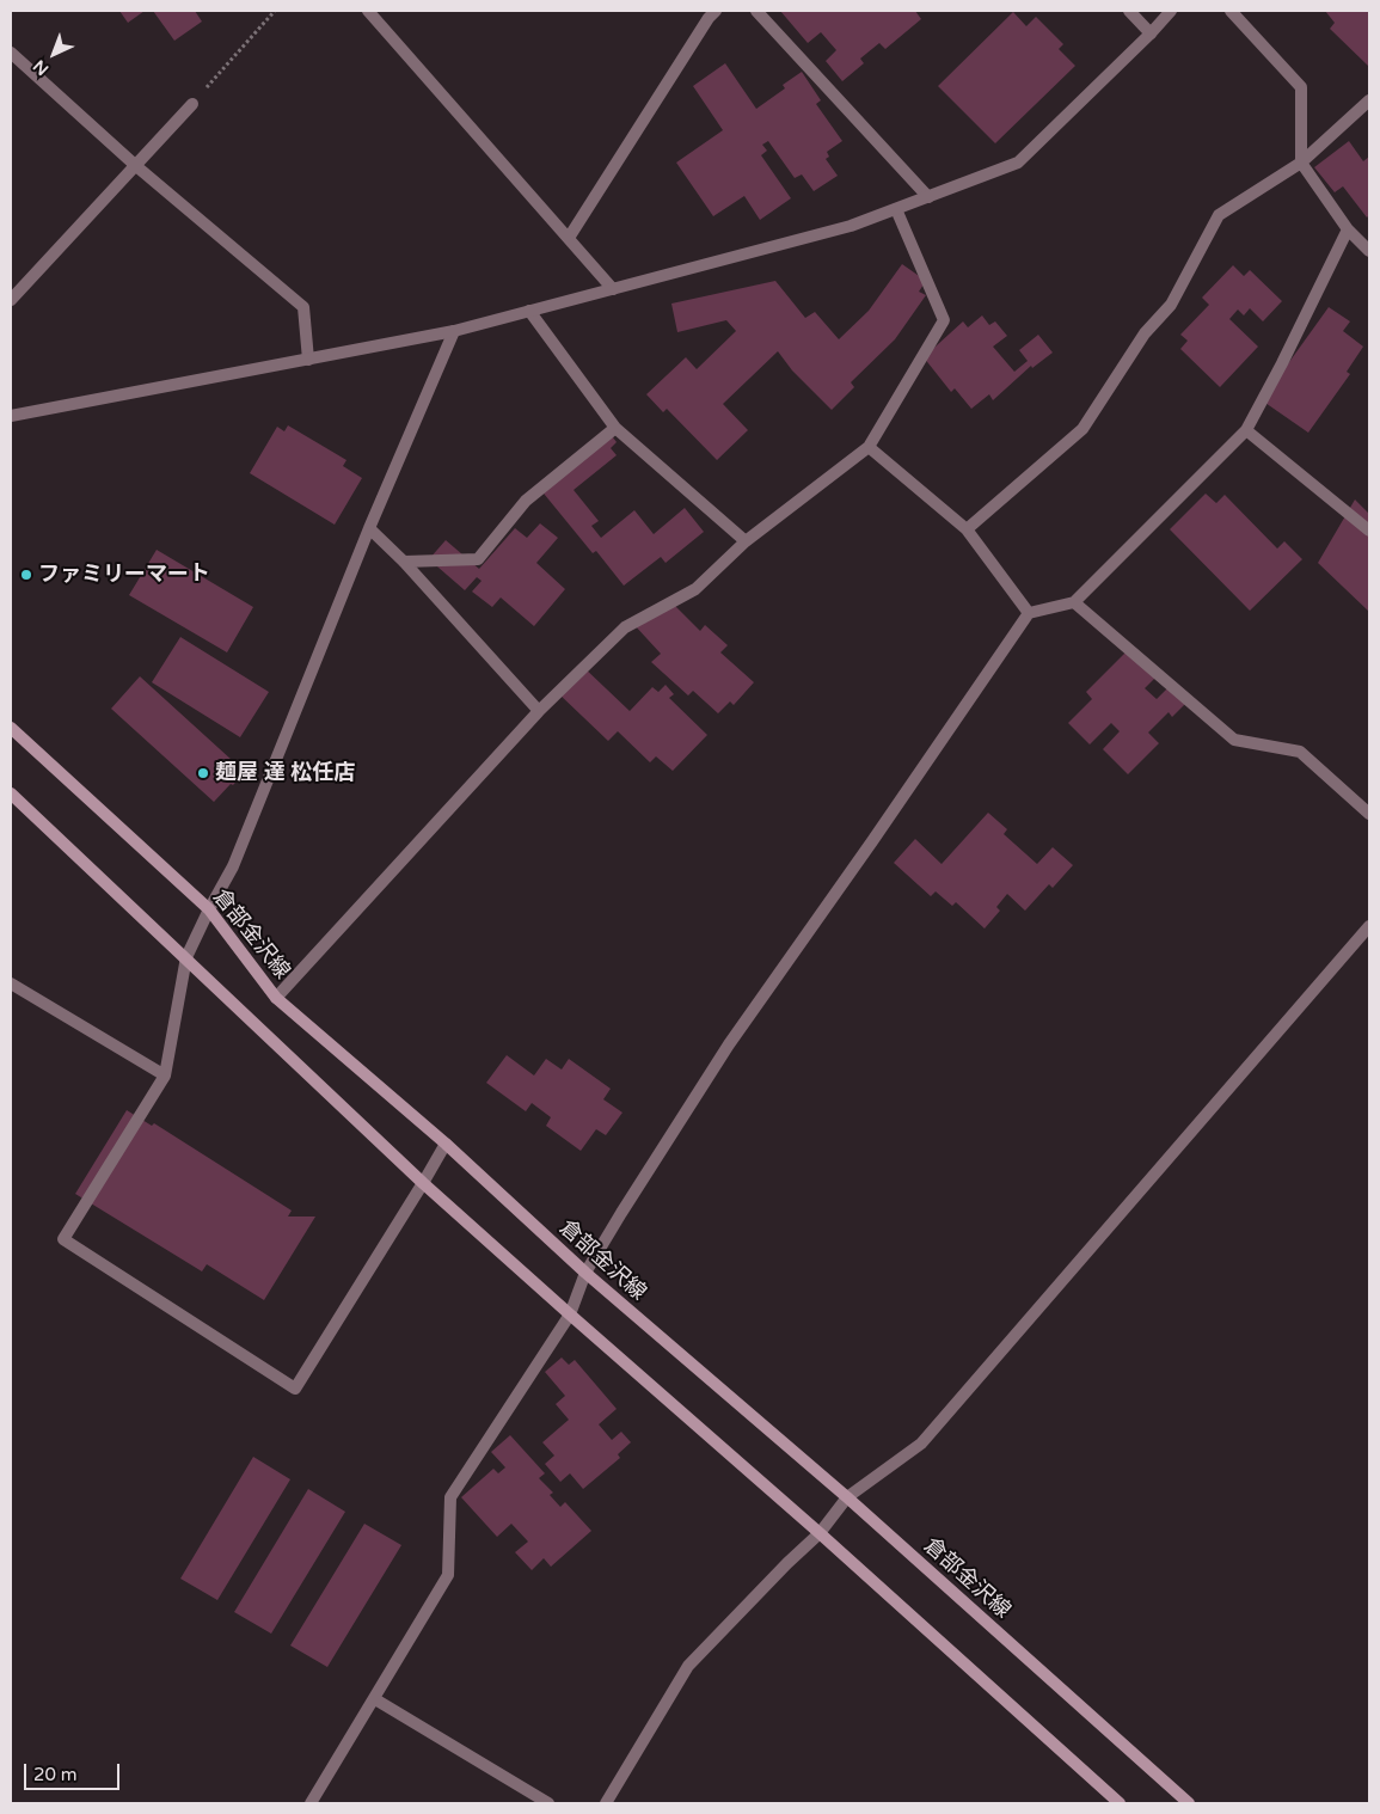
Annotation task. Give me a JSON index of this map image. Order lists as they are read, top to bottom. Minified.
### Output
{"streets":{"main road":["倉部金沢線"]},"places":["ファミリーマート","麺屋 達 松任店"],"scale_bar":"20 m","north":"bottom left"}
